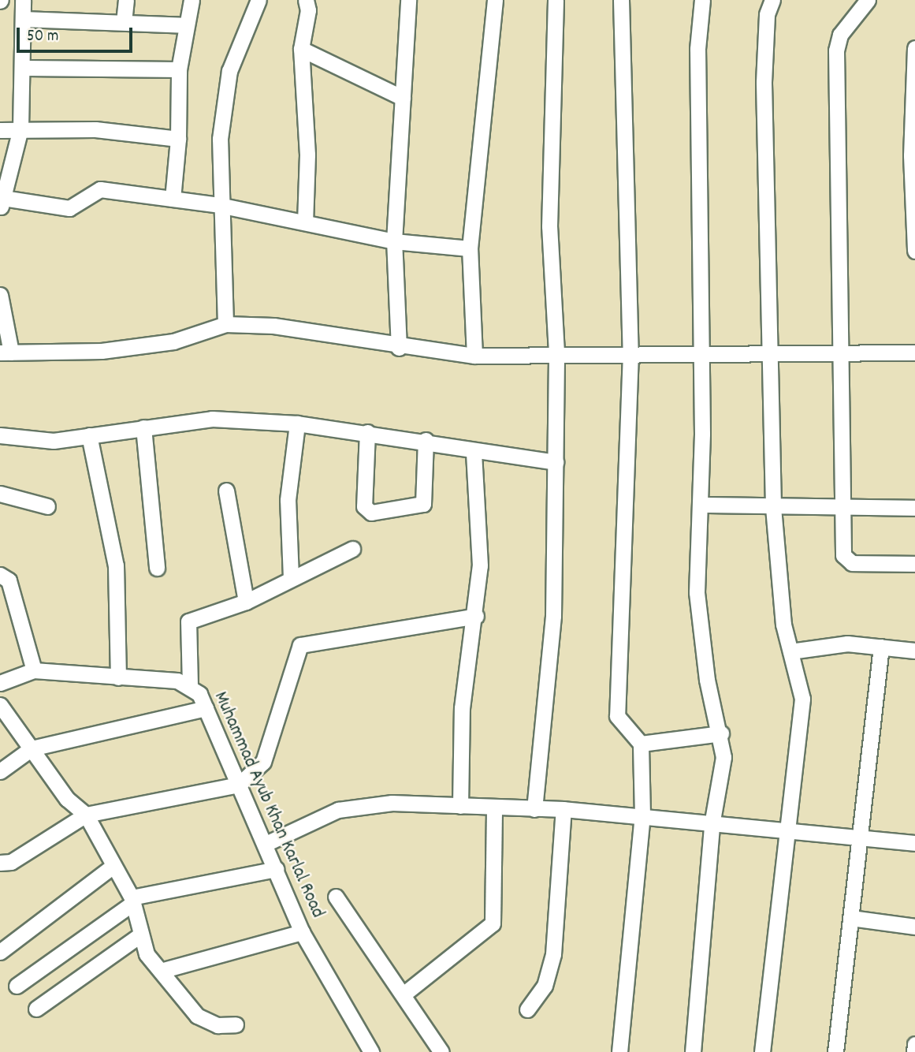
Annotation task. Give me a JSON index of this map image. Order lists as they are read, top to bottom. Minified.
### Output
{"streets":{"street":["Muhammad Ayub Khan Karlal Road"]},"scale_bar":"50 m"}
